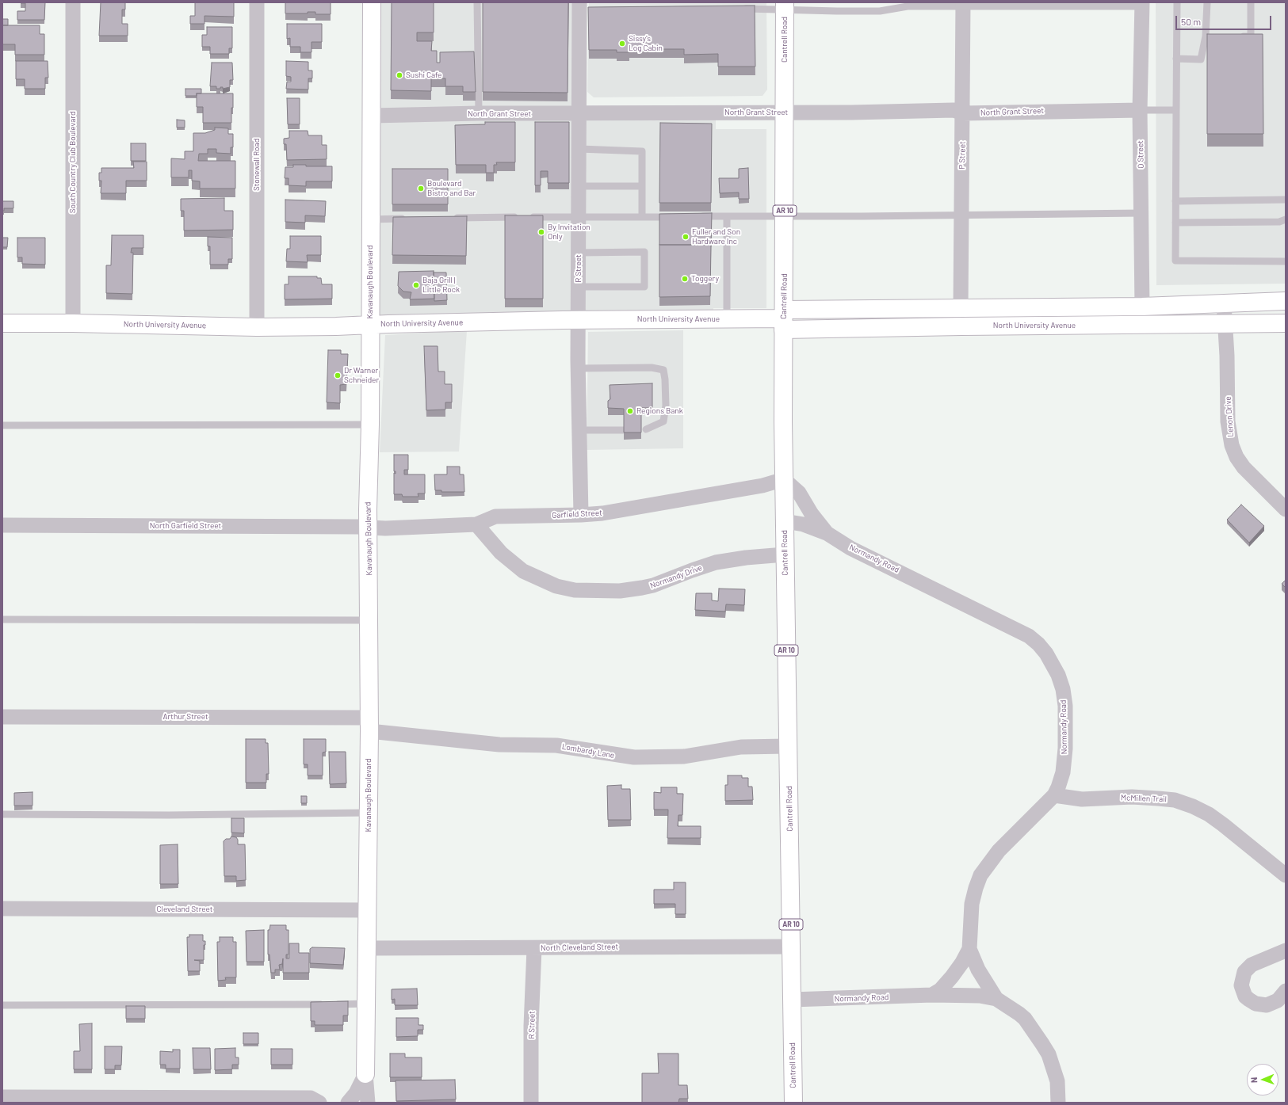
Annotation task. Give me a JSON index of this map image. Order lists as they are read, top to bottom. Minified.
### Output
{"streets":{"main road":["Cantrell Road","AR 10","Kavanaugh Boulevard","North University Avenue"],"street":["North Grant Street","O Street","P Street","South Country Club Boulevard","Stonewall Road","R Street","Lenon Drive","Garfield Street","North Garfield Street","Normandy Road","Normandy Drive","Arthur Street","Lombardy Lane","McMillen Trail","Cleveland Street","North Cleveland Street"]},"crossings":[["Cantrell Road","North Grant Street"],["Cantrell Road","North University Avenue"],["Cantrell Road","Garfield Street"],["Cantrell Road","Normandy Road"],["Cantrell Road","Normandy Drive"],["Cantrell Road","Lombardy Lane"],["Cantrell Road","North Cleveland Street"],["North Grant Street","O Street"],["North Grant Street","P Street"],["North Grant Street","R Street"],["North Grant Street","Kavanaugh Boulevard"],["O Street","North University Avenue"],["P Street","North University Avenue"],["South Country Club Boulevard","North University Avenue"],["Stonewall Road","North University Avenue"],["R Street","North University Avenue"],["R Street","Garfield Street"],["R Street","North Cleveland Street"],["Kavanaugh Boulevard","North University Avenue"],["Kavanaugh Boulevard","Garfield Street"],["Kavanaugh Boulevard","North Garfield Street"],["Kavanaugh Boulevard","Arthur Street"],["Kavanaugh Boulevard","Lombardy Lane"],["Kavanaugh Boulevard","Cleveland Street"],["Kavanaugh Boulevard","North Cleveland Street"],["North University Avenue","Lenon Drive"],["Garfield Street","North Garfield Street"],["Garfield Street","Normandy Road"],["Garfield Street","Normandy Drive"],["Normandy Road","McMillen Trail"],["Arthur Street","Lombardy Lane"]],"places":["Sissy's Log Cabin","Sushi Cafe","Boulevard Bistro and Bar","By Invitation Only","Fuller and Son Hardware Inc","Toggery","Baja Grill | Little Rock","Dr Warner Schneider","Regions Bank"],"scale_bar":"50 m","north":"left"}
